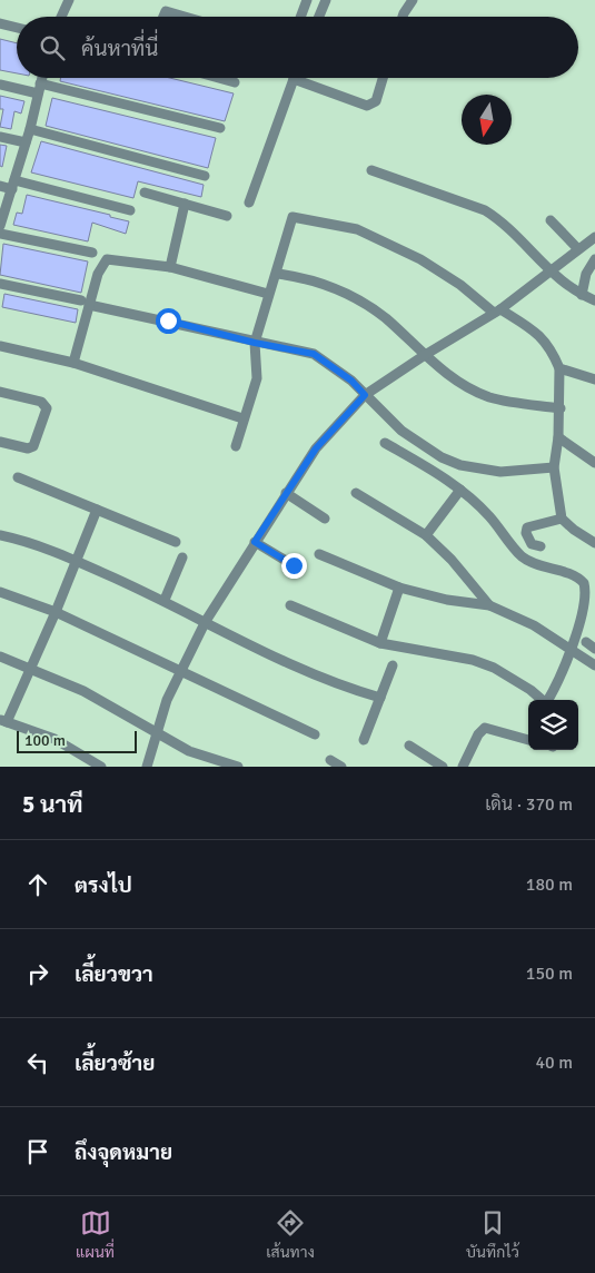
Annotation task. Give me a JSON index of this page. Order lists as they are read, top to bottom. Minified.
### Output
{"scale_bar":"100 m","north":"bottom","page":{"search":"ค้นหาที่นี่","scale":"100 m","heading":["5 นาที","เดิน · 370 m"],"list":[["ตรงไป","180 m"],["เลี้ยวขวา","150 m"],["เลี้ยวซ้าย","40 m"],"ถึงจุดหมาย"],"nav":["แผนที่","เส้นทาง","บันทึกไว้"]}}
